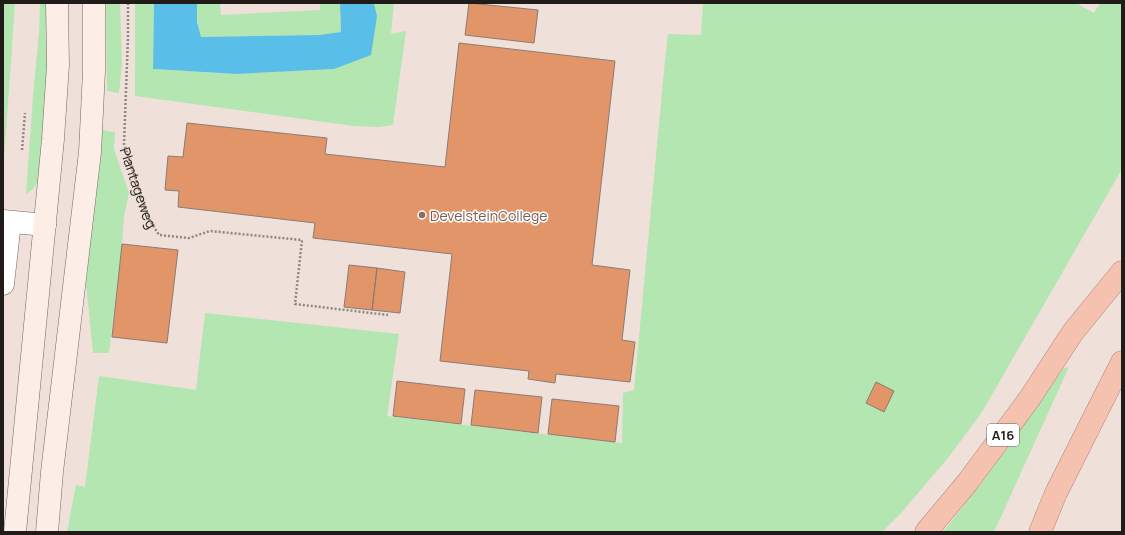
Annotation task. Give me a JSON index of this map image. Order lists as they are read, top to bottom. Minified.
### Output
{"streets":{"highway":["A16"],"path":["Plantageweg"]},"places":["DevelsteinCollege"]}
